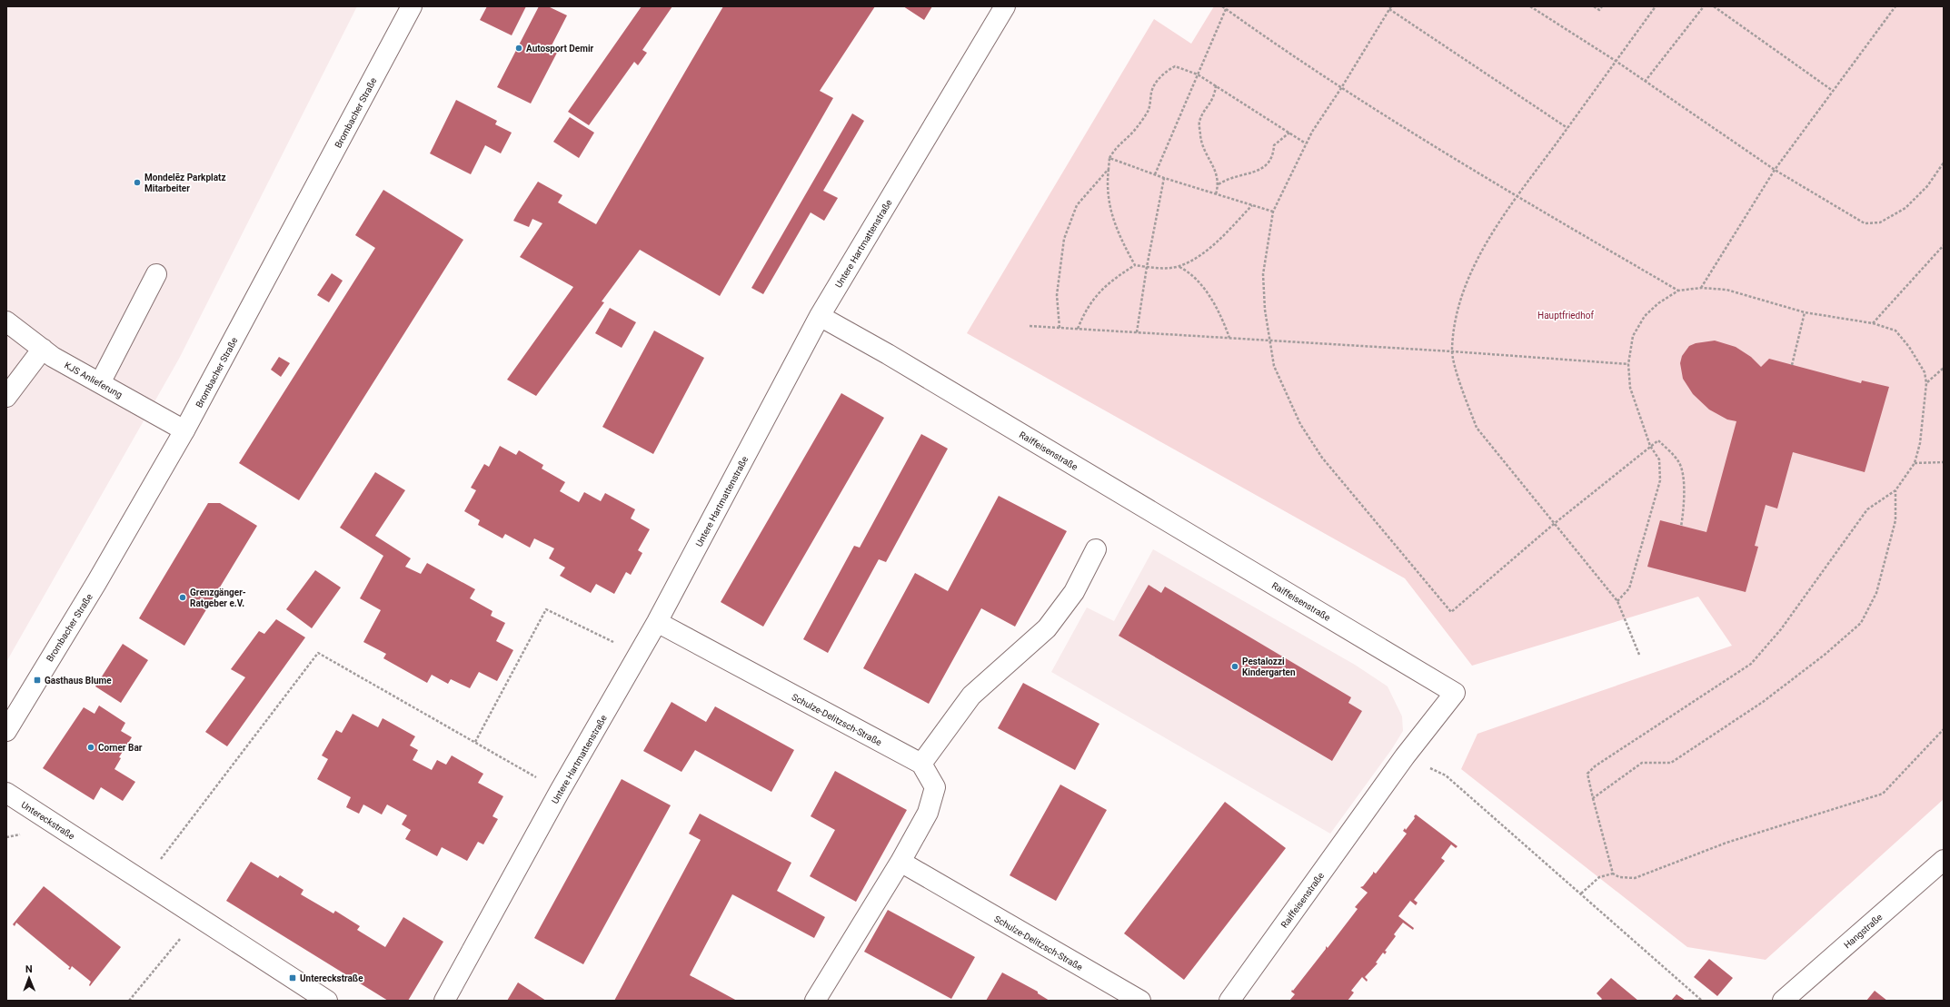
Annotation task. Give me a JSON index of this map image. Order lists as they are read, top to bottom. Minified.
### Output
{"streets":{"street":["Brombacher Straße","Untere Hartmattenstraße","KJS Anlieferung","Raiffeisenstraße","Schulze-Delitzsch-Straße","Untereckstraße","Hangstraße"]},"crossings":[["Brombacher Straße","KJS Anlieferung"],["Untere Hartmattenstraße","Raiffeisenstraße"],["Untere Hartmattenstraße","Schulze-Delitzsch-Straße"]],"parks":["Hauptfriedhof"],"places":{"other":["Autosport Demir","Mondelēz Parkplatz Mitarbeiter","Grenzgänger- Ratgeber e.V.","Pestalozzi Kindergarten","Corner Bar"],"transit":["Gasthaus Blume","Untereckstraße"]},"north":"top"}
